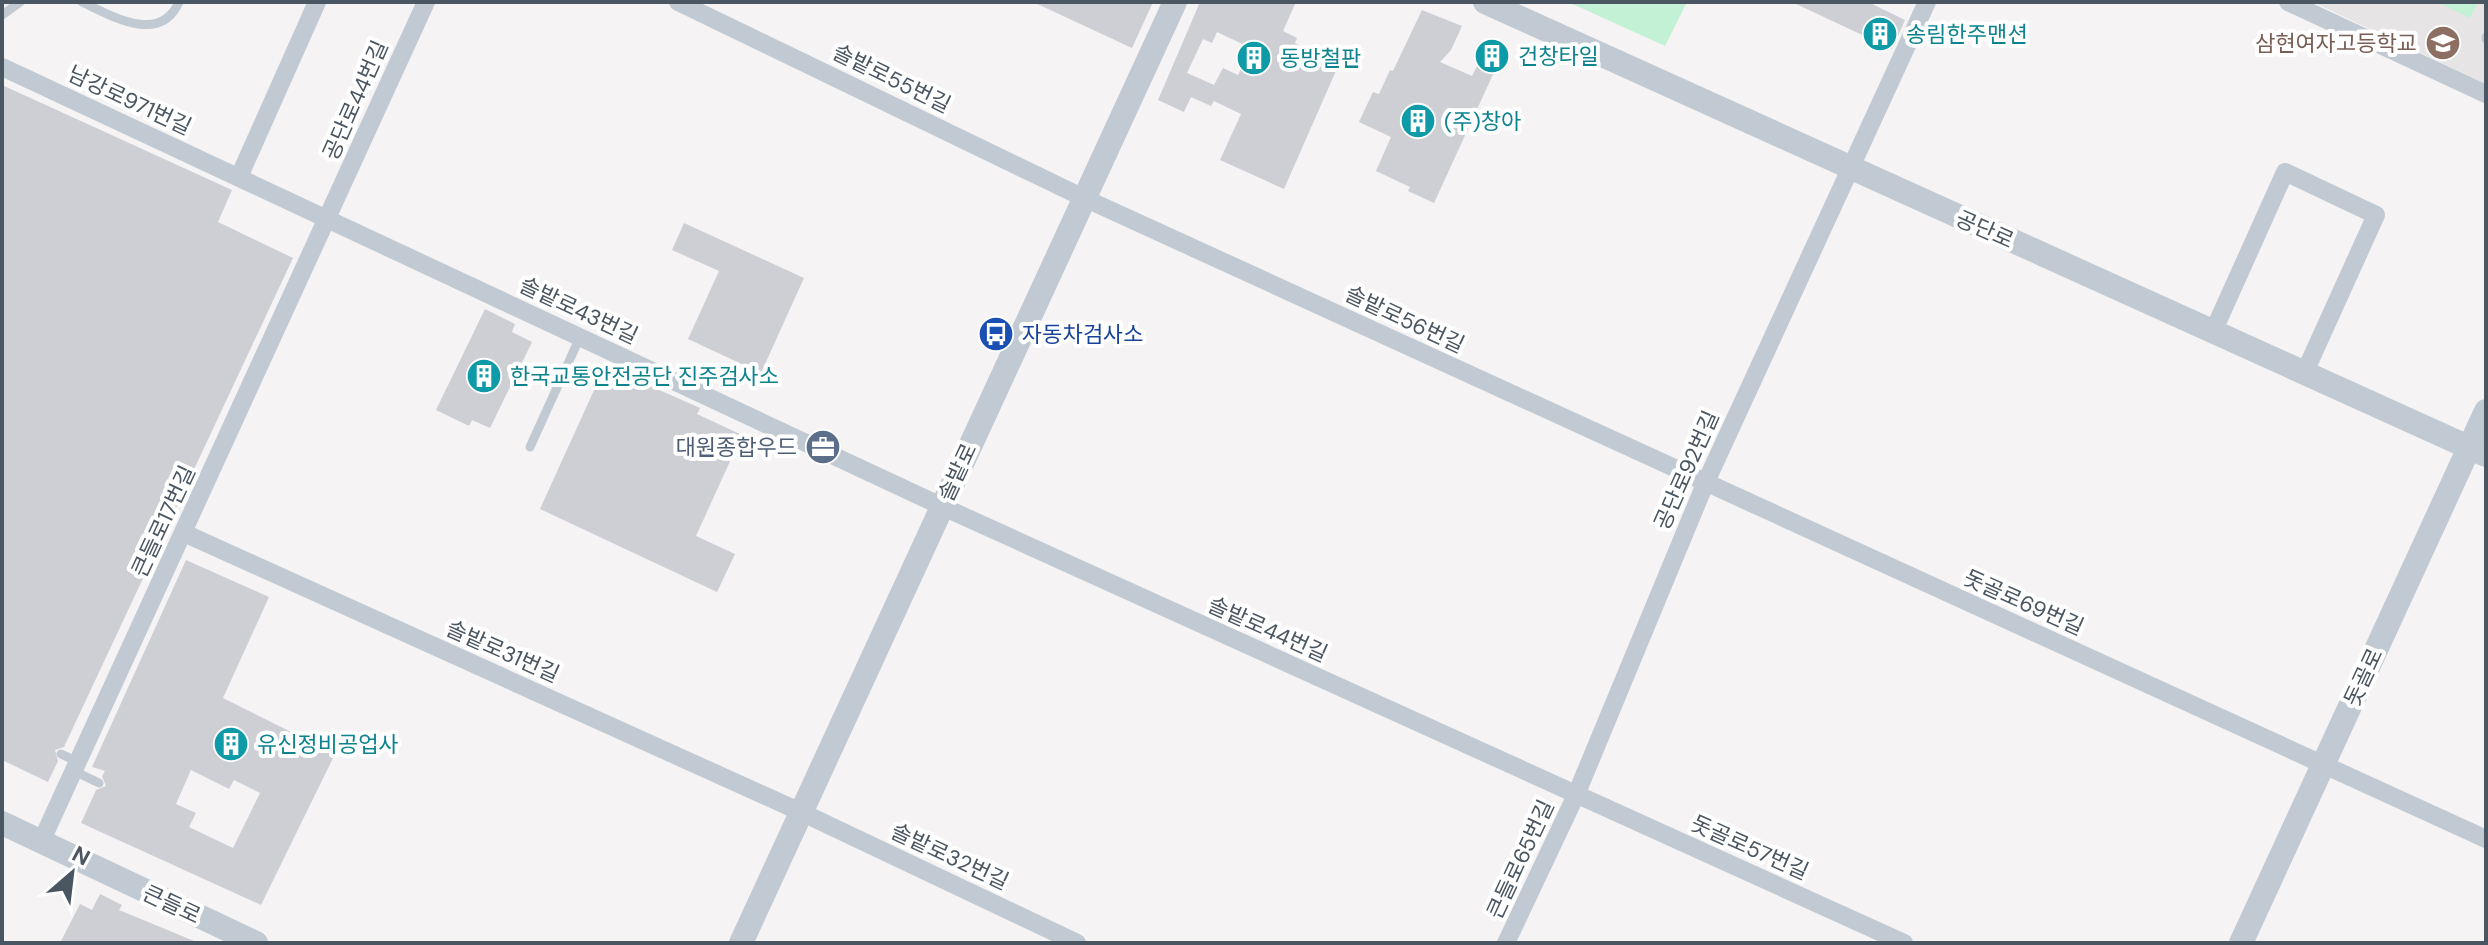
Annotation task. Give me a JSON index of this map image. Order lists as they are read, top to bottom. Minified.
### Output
{"streets":{"street":["솔밭로55번길","남강로971번길","공단로44번길","공단로","솔밭로43번길","솔밭로56번길","공단로92번길","솔밭로","큰들로17번길","돗골로69번길","솔밭로44번길","솔밭로31번길","돗골로","돗골로57번길","솔밭로32번길","큰들로65번길","큰들로"]},"crossings":[["솔밭로55번길","솔밭로56번길"],["솔밭로55번길","솔밭로"],["남강로971번길","공단로44번길"],["남강로971번길","솔밭로43번길"],["남강로971번길","큰들로17번길"],["공단로44번길","솔밭로43번길"],["공단로44번길","큰들로17번길"],["공단로","공단로92번길"],["공단로","돗골로"],["솔밭로43번길","솔밭로"],["솔밭로43번길","큰들로17번길"],["솔밭로43번길","솔밭로44번길"],["솔밭로56번길","공단로92번길"],["솔밭로56번길","솔밭로"],["솔밭로56번길","돗골로69번길"],["공단로92번길","돗골로69번길"],["공단로92번길","솔밭로44번길"],["공단로92번길","돗골로57번길"],["공단로92번길","큰들로65번길"],["솔밭로","솔밭로44번길"],["솔밭로","솔밭로31번길"],["솔밭로","솔밭로32번길"],["큰들로17번길","솔밭로31번길"],["큰들로17번길","큰들로"],["돗골로69번길","돗골로"],["솔밭로44번길","돗골로57번길"],["솔밭로44번길","큰들로65번길"],["솔밭로31번길","솔밭로32번길"],["돗골로57번길","큰들로65번길"]],"places":{"building":["송림한주맨션","건창타일","동방철판","(주)창아","한국교통안전공단 진주검사소","유신정비공업사"],"school or university":["삼현여자고등학교"],"bus stop":["자동차검사소"],"office":["대원종합우드"]},"north":"top right"}
